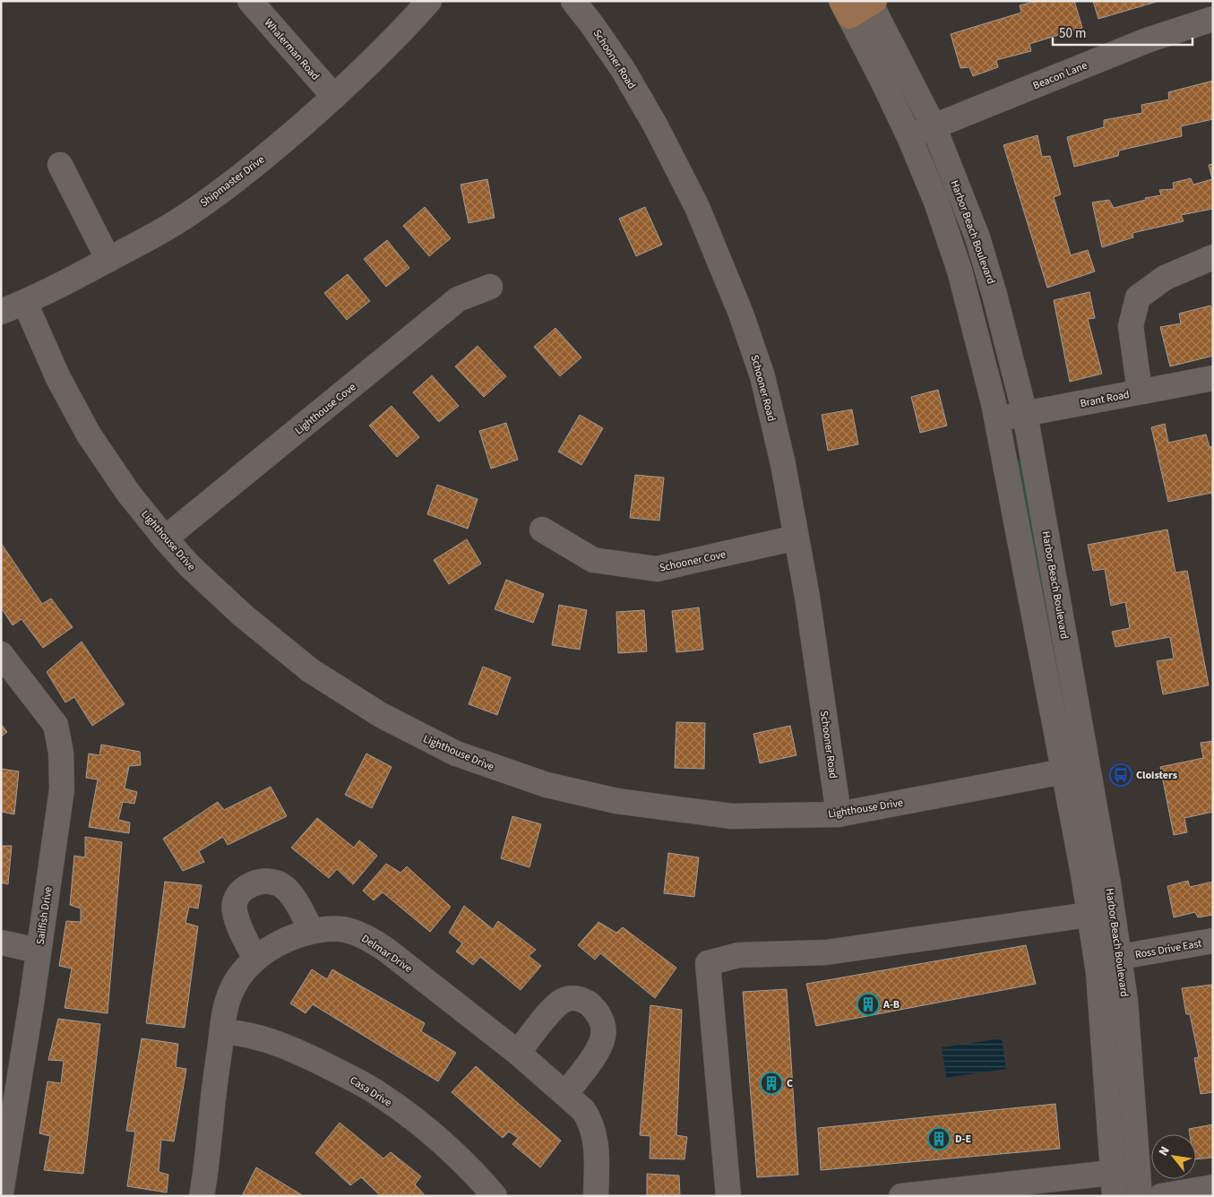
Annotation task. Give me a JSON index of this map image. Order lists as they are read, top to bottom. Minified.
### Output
{"streets":{"street":["Whalerman Road","Schooner Road","Beacon Lane","Shipmaster Drive","Harbor Beach Boulevard","Brant Road","Lighthouse Cove","Lighthouse Drive","Schooner Cove","Sailfish Drive","Ross Drive East","Delmar Drive","Casa Drive"]},"crossings":[["Whalerman Road","Shipmaster Drive"],["Schooner Road","Lighthouse Drive"],["Schooner Road","Schooner Cove"],["Beacon Lane","Harbor Beach Boulevard"],["Shipmaster Drive","Lighthouse Drive"],["Harbor Beach Boulevard","Brant Road"],["Harbor Beach Boulevard","Lighthouse Drive"],["Harbor Beach Boulevard","Ross Drive East"],["Lighthouse Cove","Lighthouse Drive"],["Delmar Drive","Casa Drive"]],"places":{"bus stop":["Cloisters"],"building":["A-B","C","D-E"]},"scale_bar":"50 m","north":"top left"}
